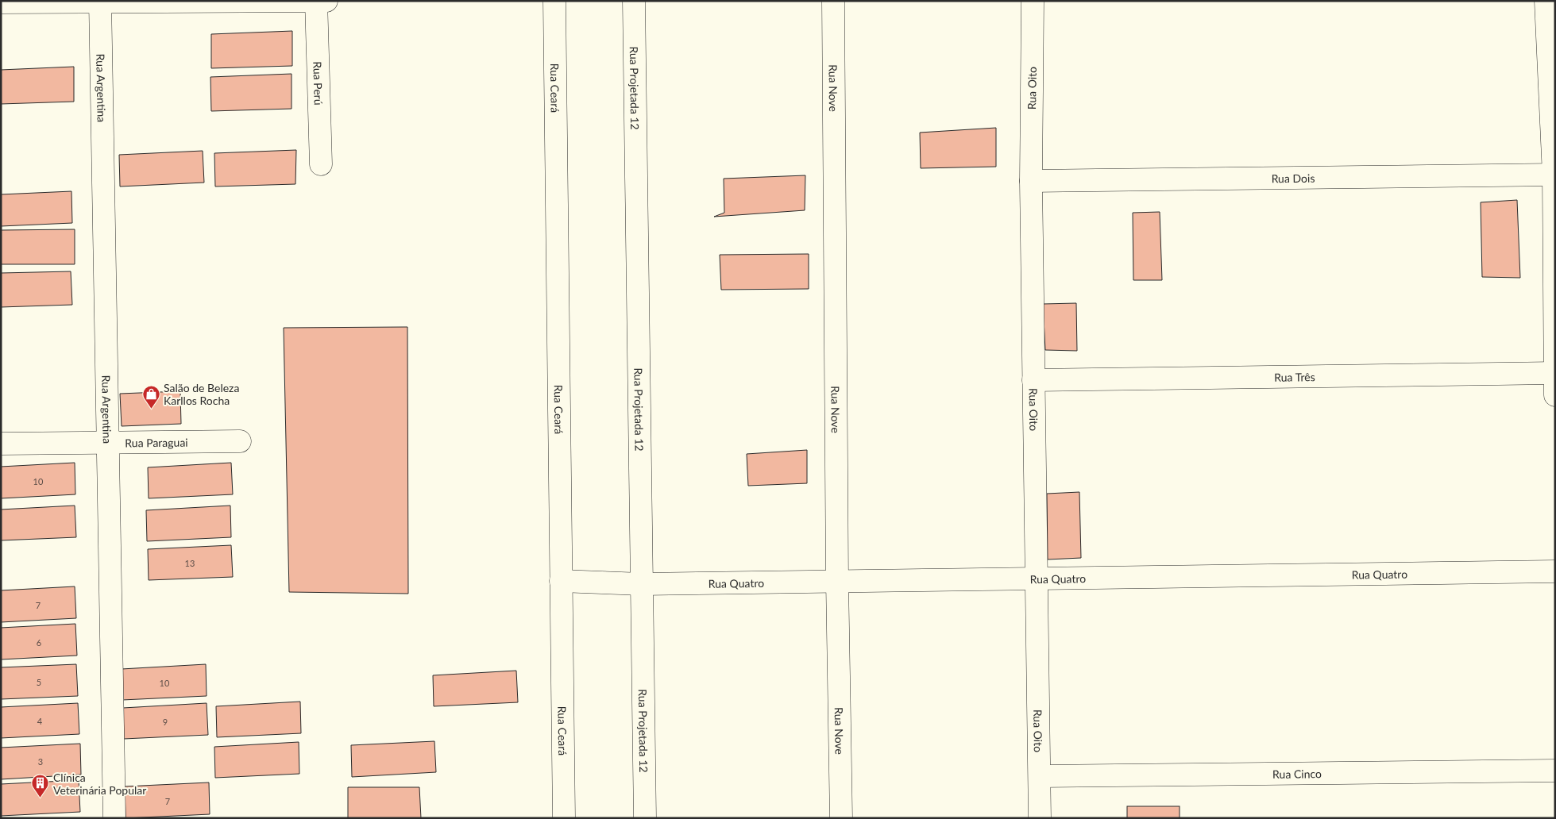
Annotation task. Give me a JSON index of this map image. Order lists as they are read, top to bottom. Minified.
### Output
{"streets":{"street":["Rua Perú","Rua Argentina","Rua Ceará","Rua Projetada 12","Rua Nove","Rua Oito","Rua Dois","Rua Três","Rua Paraguai","Rua Quatro","Rua Cinco"]},"crossings":[["Rua Argentina","Rua Paraguai"],["Rua Ceará","Rua Quatro"],["Rua Projetada 12","Rua Quatro"],["Rua Nove","Rua Quatro"],["Rua Oito","Rua Dois"],["Rua Oito","Rua Três"],["Rua Oito","Rua Quatro"],["Rua Oito","Rua Cinco"]],"places":{"shop":["Salão de Beleza Karllos Rocha"],"building":["Clínica Veterinária Popular"]},"house_numbers":["10","13","7","6","5","10","4","9","3","7"]}
